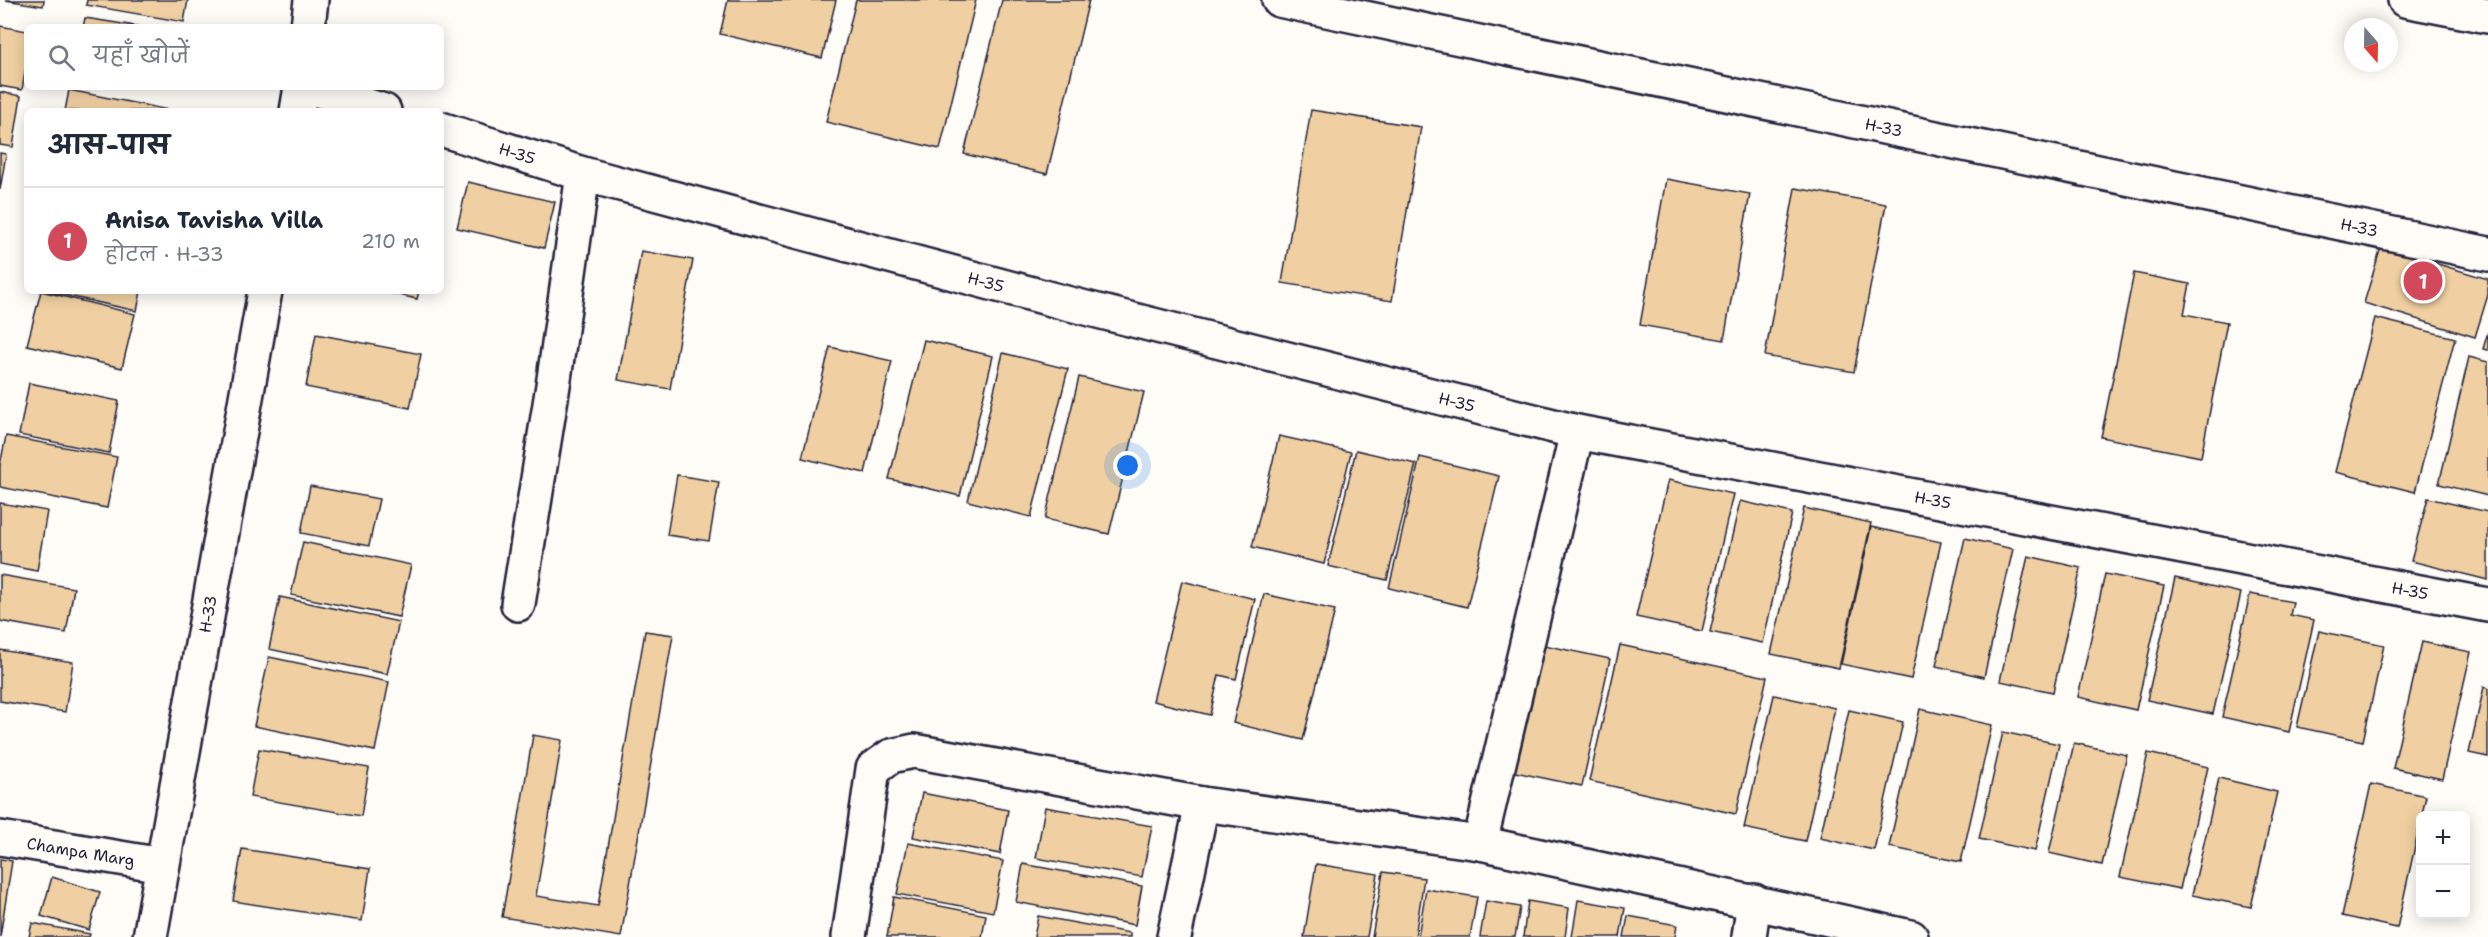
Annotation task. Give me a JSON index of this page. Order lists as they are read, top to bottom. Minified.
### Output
{"streets":{"street":["H-33","H-35","Champa Marg"]},"crossings":[["H-33","Champa Marg"]],"north":"bottom","page":{"search":"यहाँ खोजें","heading":"आस-पास","list":[{"mark":"1","name":"Anisa Tavisha Villa","note":"होटल · H-33","value":"210 m"}],"pins":"1","map_buttons":["+","−"]}}
